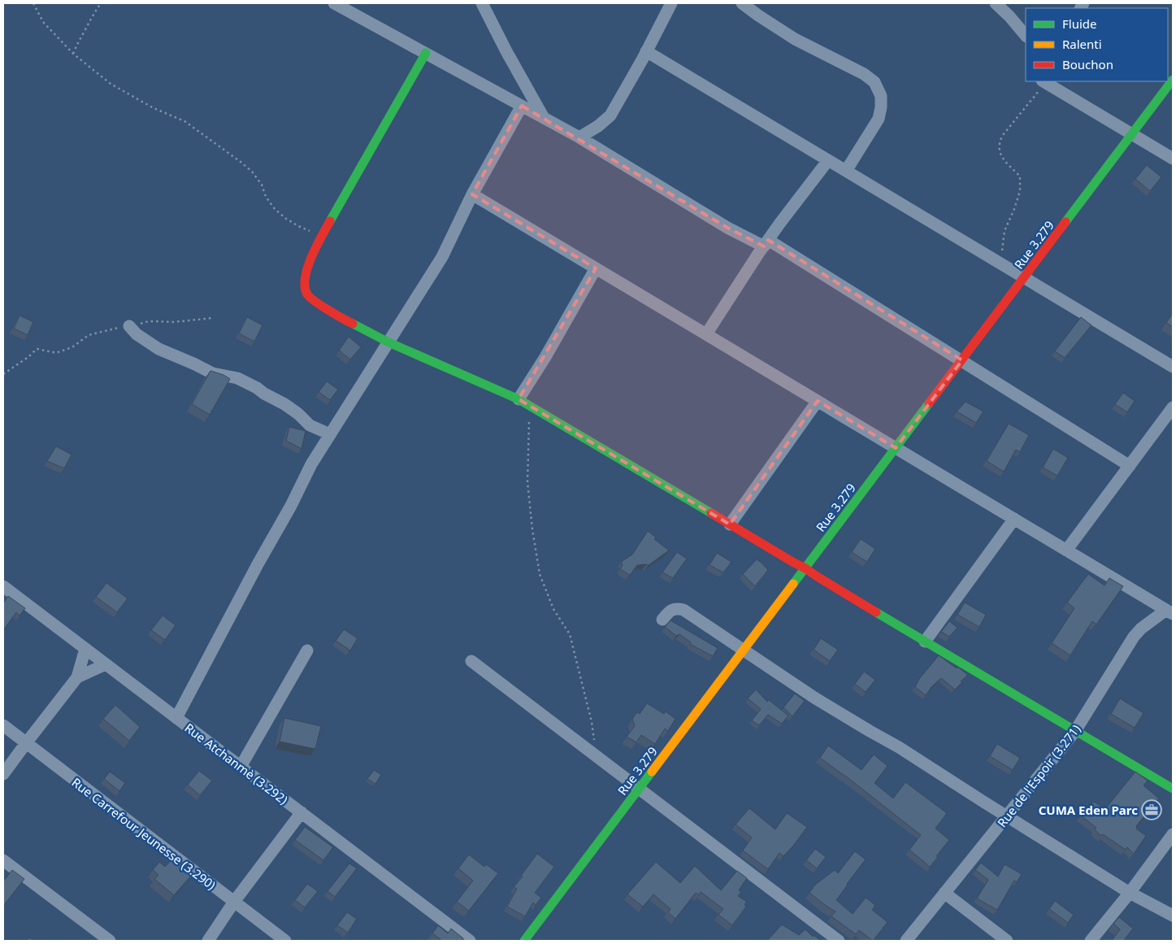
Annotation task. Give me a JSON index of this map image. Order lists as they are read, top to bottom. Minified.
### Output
{"streets":{"street":["Rue 3.279","Rue Atchanmè (3.292)","Rue de l'Espoir (3.271)","Rue Carrefour Jeunesse (3.290)"]},"places":{"office":["CUMA Eden Parc"]},"legend":["Fluide","Ralenti","Bouchon"]}
